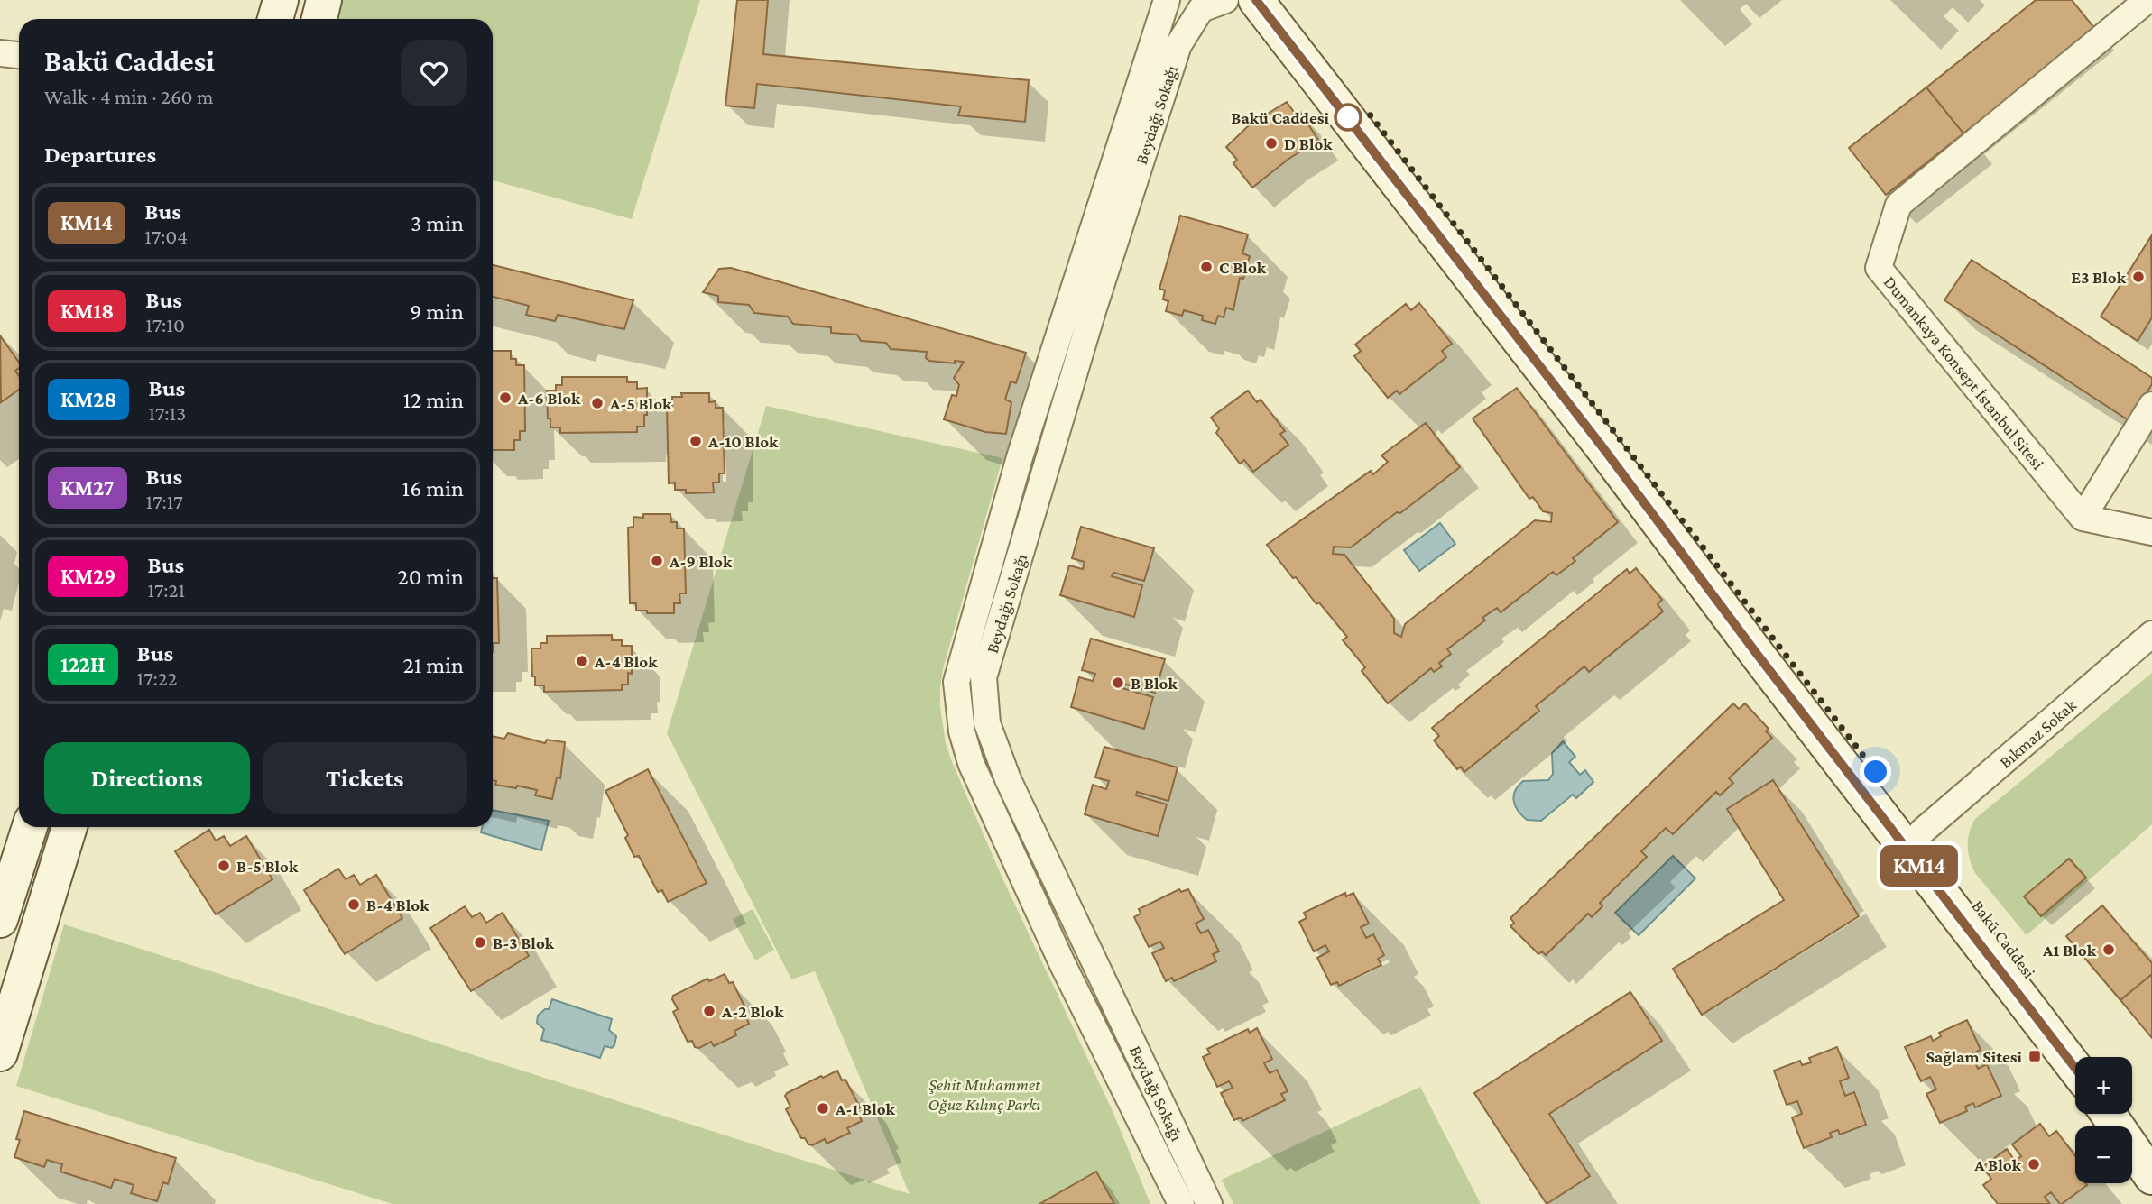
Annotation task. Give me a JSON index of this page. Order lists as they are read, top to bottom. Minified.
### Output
{"streets":{"main road":["Bakü Caddesi"],"street":["Beydağı Sokağı","Dumankaya Konsept İstanbul Sitesi","Bıkmaz Sokak"]},"crossings":[["Beydağı Sokağı","Bakü Caddesi"],["Bıkmaz Sokak","Bakü Caddesi"]],"parks":["Şehit Muhammet Oğuz Kılınç Parkı"],"places":{"other":["Bakü Caddesi","D Blok","C Blok","E3 Blok","A-6 Blok","A-5 Blok","A-10 Blok","A-9 Blok","A-4 Blok","B Blok","B-5 Blok","B-4 Blok","B-3 Blok","A1 Blok","A-2 Blok","A-1 Blok","A Blok"],"transit":["Sağlam Sitesi"]},"lines":["bus line KM14"],"page":{"on_map":"KM14","heading":[["Bakü Caddesi","Walk · 4 min · 260 m"],"Departures"],"list":[{"mark":"KM14","name":"Bus","note":"17:04","value":"3 min"},{"mark":"KM18","name":"Bus","note":"17:10","value":"9 min"},{"mark":"KM28","name":"Bus","note":"17:13","value":"12 min"},{"mark":"KM27","name":"Bus","note":"17:17","value":"16 min"},{"mark":"KM29","name":"Bus","note":"17:21","value":"20 min"},{"mark":"122H","name":"Bus","note":"17:22","value":"21 min"}],"buttons":["Directions","Tickets"],"map_buttons":["+","−"]}}
